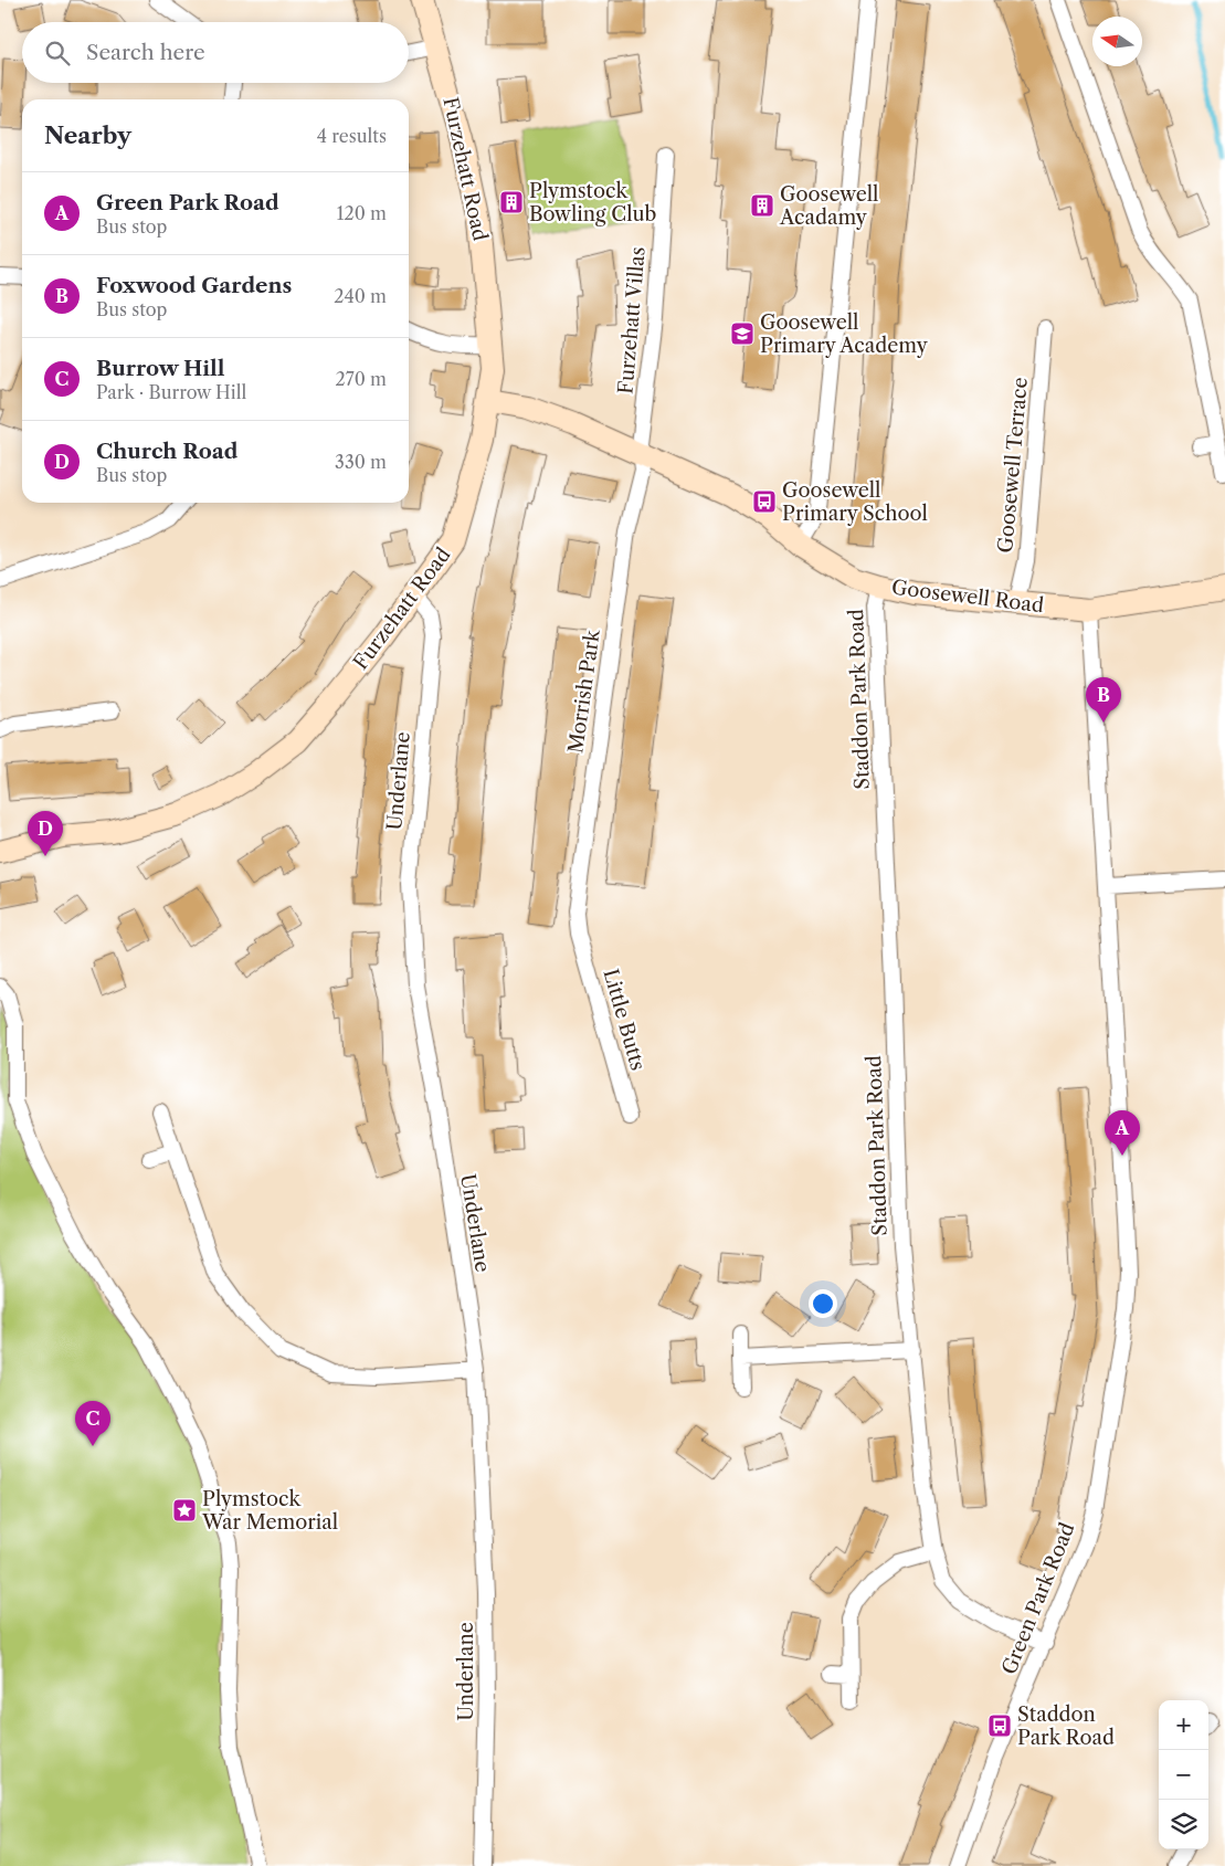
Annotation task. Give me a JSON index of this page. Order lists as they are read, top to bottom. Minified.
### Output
{"streets":{"street":["Furzehatt Road","Furzehatt Villas","Goosewell Terrace","Goosewell Road","Morrish Park","Staddon Park Road","Underlane","Little Butts","Green Park Road"]},"crossings":[["Furzehatt Road","Goosewell Road"],["Furzehatt Road","Underlane"],["Furzehatt Villas","Goosewell Road"],["Furzehatt Villas","Morrish Park"],["Goosewell Terrace","Goosewell Road"],["Goosewell Road","Morrish Park"],["Goosewell Road","Staddon Park Road"],["Goosewell Road","Green Park Road"],["Morrish Park","Little Butts"],["Staddon Park Road","Green Park Road"]],"places":{"building":["Plymstock Bowling Club","Goosewell Acadamy"],"school or university":["Goosewell Primary Academy"],"bus stop":["Goosewell Primary School","Staddon Park Road"],"place":["Plymstock War Memorial"]},"north":"left","page":{"search":"Search here","heading":["Nearby","4 results"],"list":[{"mark":"A","name":"Green Park Road","note":"Bus stop","value":"120 m"},{"mark":"B","name":"Foxwood Gardens","note":"Bus stop","value":"240 m"},{"mark":"C","name":"Burrow Hill","note":"Park · Burrow Hill","value":"270 m"},{"mark":"D","name":"Church Road","note":"Bus stop","value":"330 m"}],"pins":["B","D","A","C"],"map_buttons":["+","−"]}}
